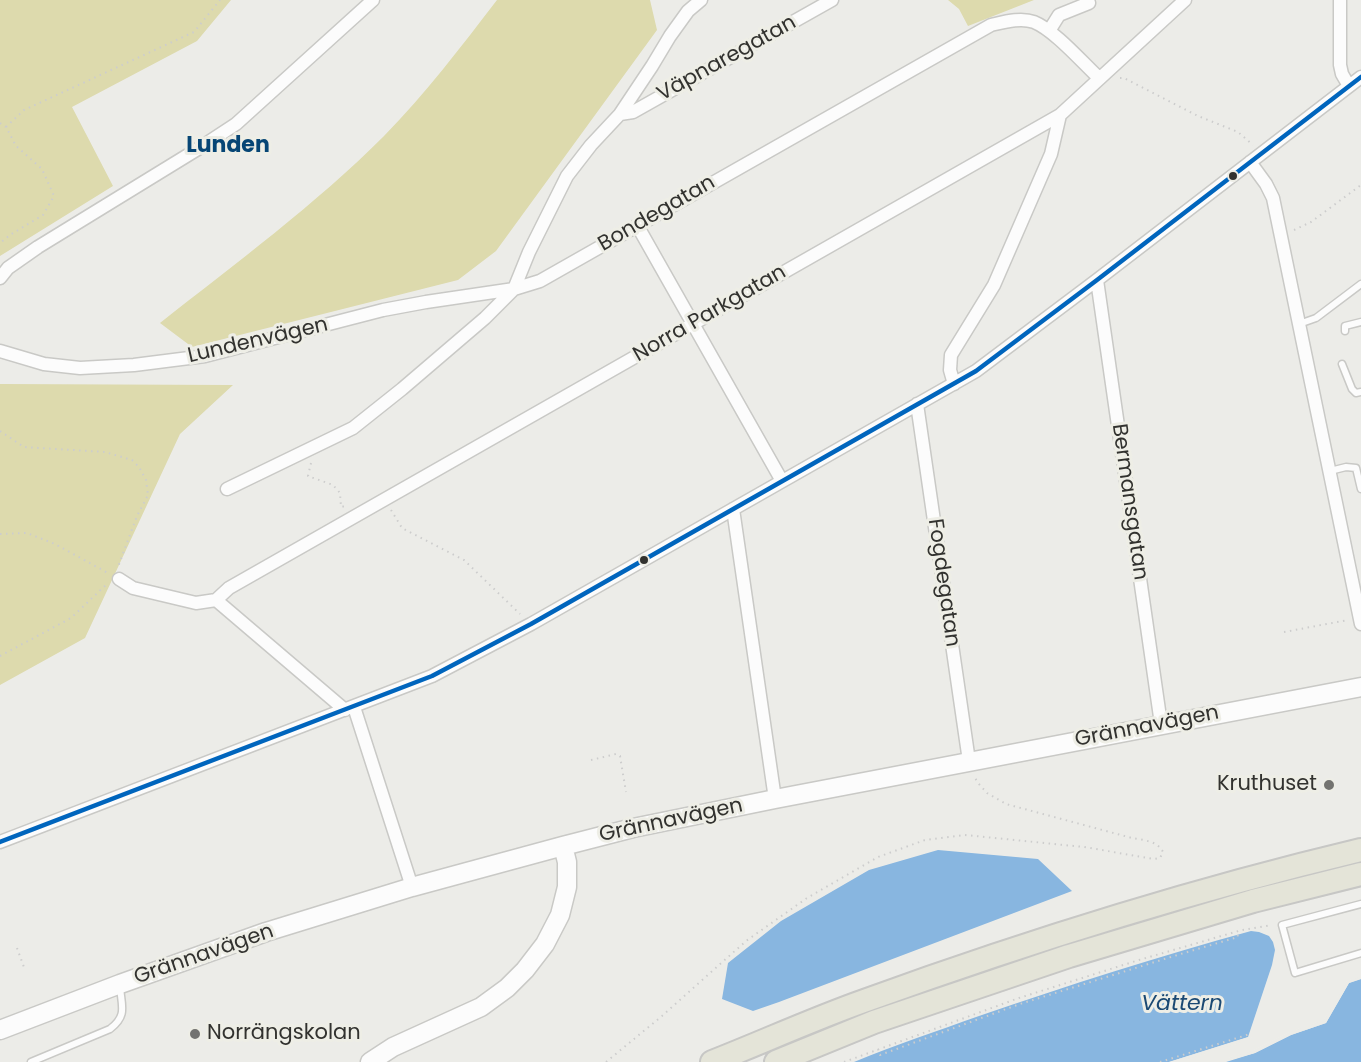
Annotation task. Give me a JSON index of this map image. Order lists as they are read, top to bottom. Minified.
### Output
{"streets":{"main road":["Grännavägen"],"street":["Väpnaregatan","Bondegatan","Norra Parkgatan","Lundenvägen","Bermansgatan","Fogdegatan"]},"crossings":[["Väpnaregatan","Bondegatan"],["Väpnaregatan","Lundenvägen"],["Bondegatan","Norra Parkgatan"],["Bondegatan","Lundenvägen"],["Bermansgatan","Grännavägen"],["Fogdegatan","Grännavägen"]],"districts":["Lunden"],"water":["Vättern"],"places":["Kruthuset","Norrängskolan"]}
